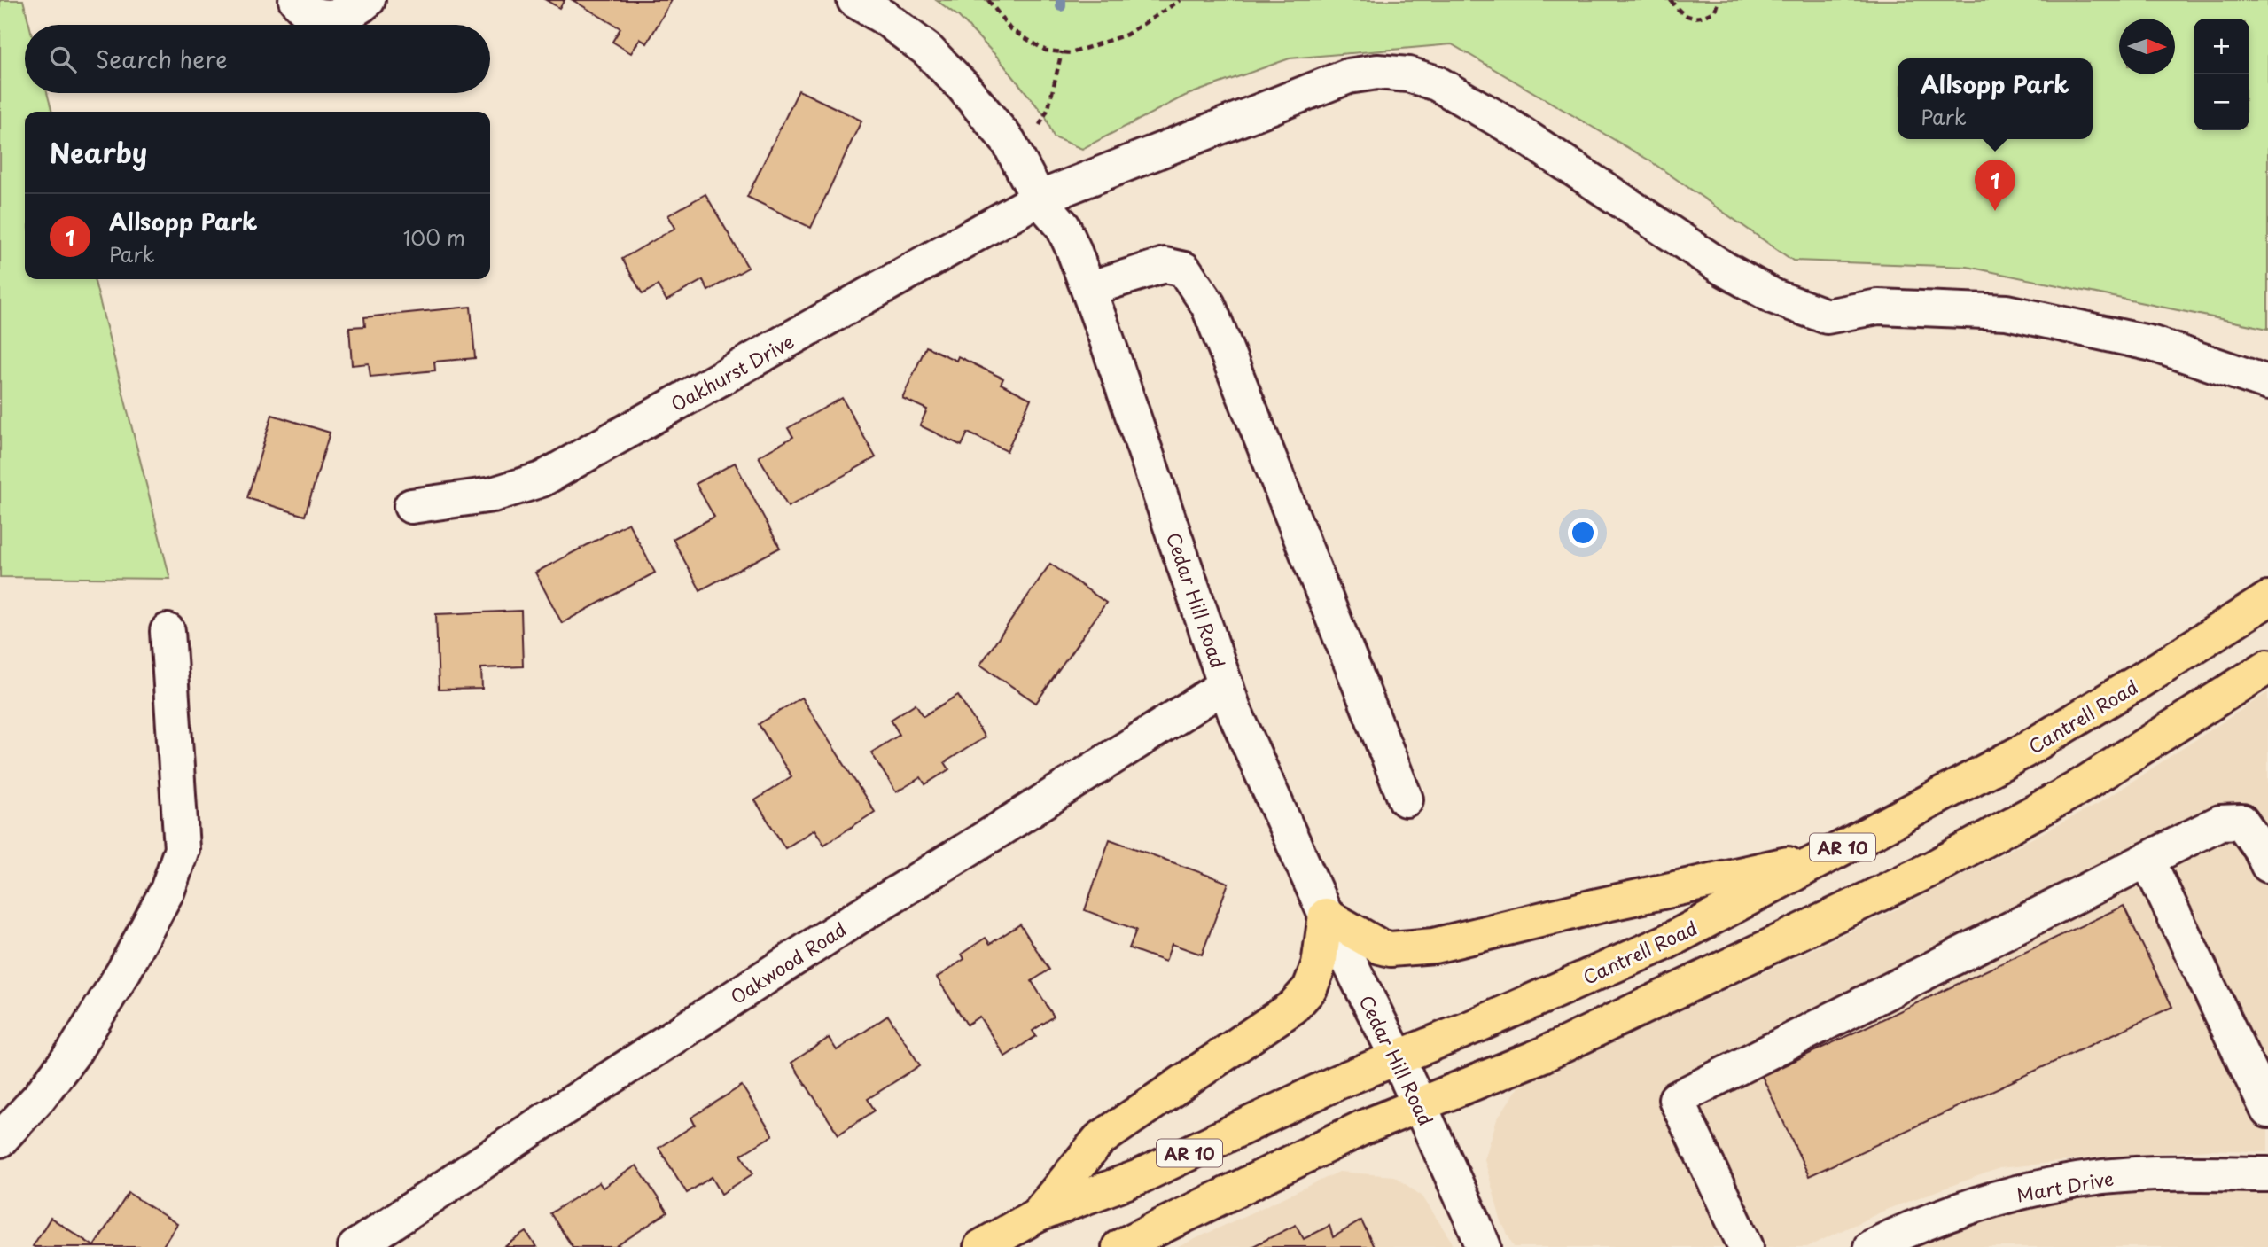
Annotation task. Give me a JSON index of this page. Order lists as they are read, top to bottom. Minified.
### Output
{"streets":{"main road":["Cantrell Road","AR 10"],"street":["Oakhurst Drive","Cedar Hill Road","Oakwood Road","Mart Drive"]},"crossings":[["Oakhurst Drive","Cedar Hill Road"],["Cedar Hill Road","Cantrell Road"],["Cedar Hill Road","AR 10"],["Cedar Hill Road","Oakwood Road"]],"north":"right","page":{"map_buttons":["+","−"],"search":"Search here","popup":["Allsopp Park","Park"],"heading":"Nearby","pins":"1","list":[{"mark":"1","name":"Allsopp Park","note":"Park","value":"100 m"}]}}
